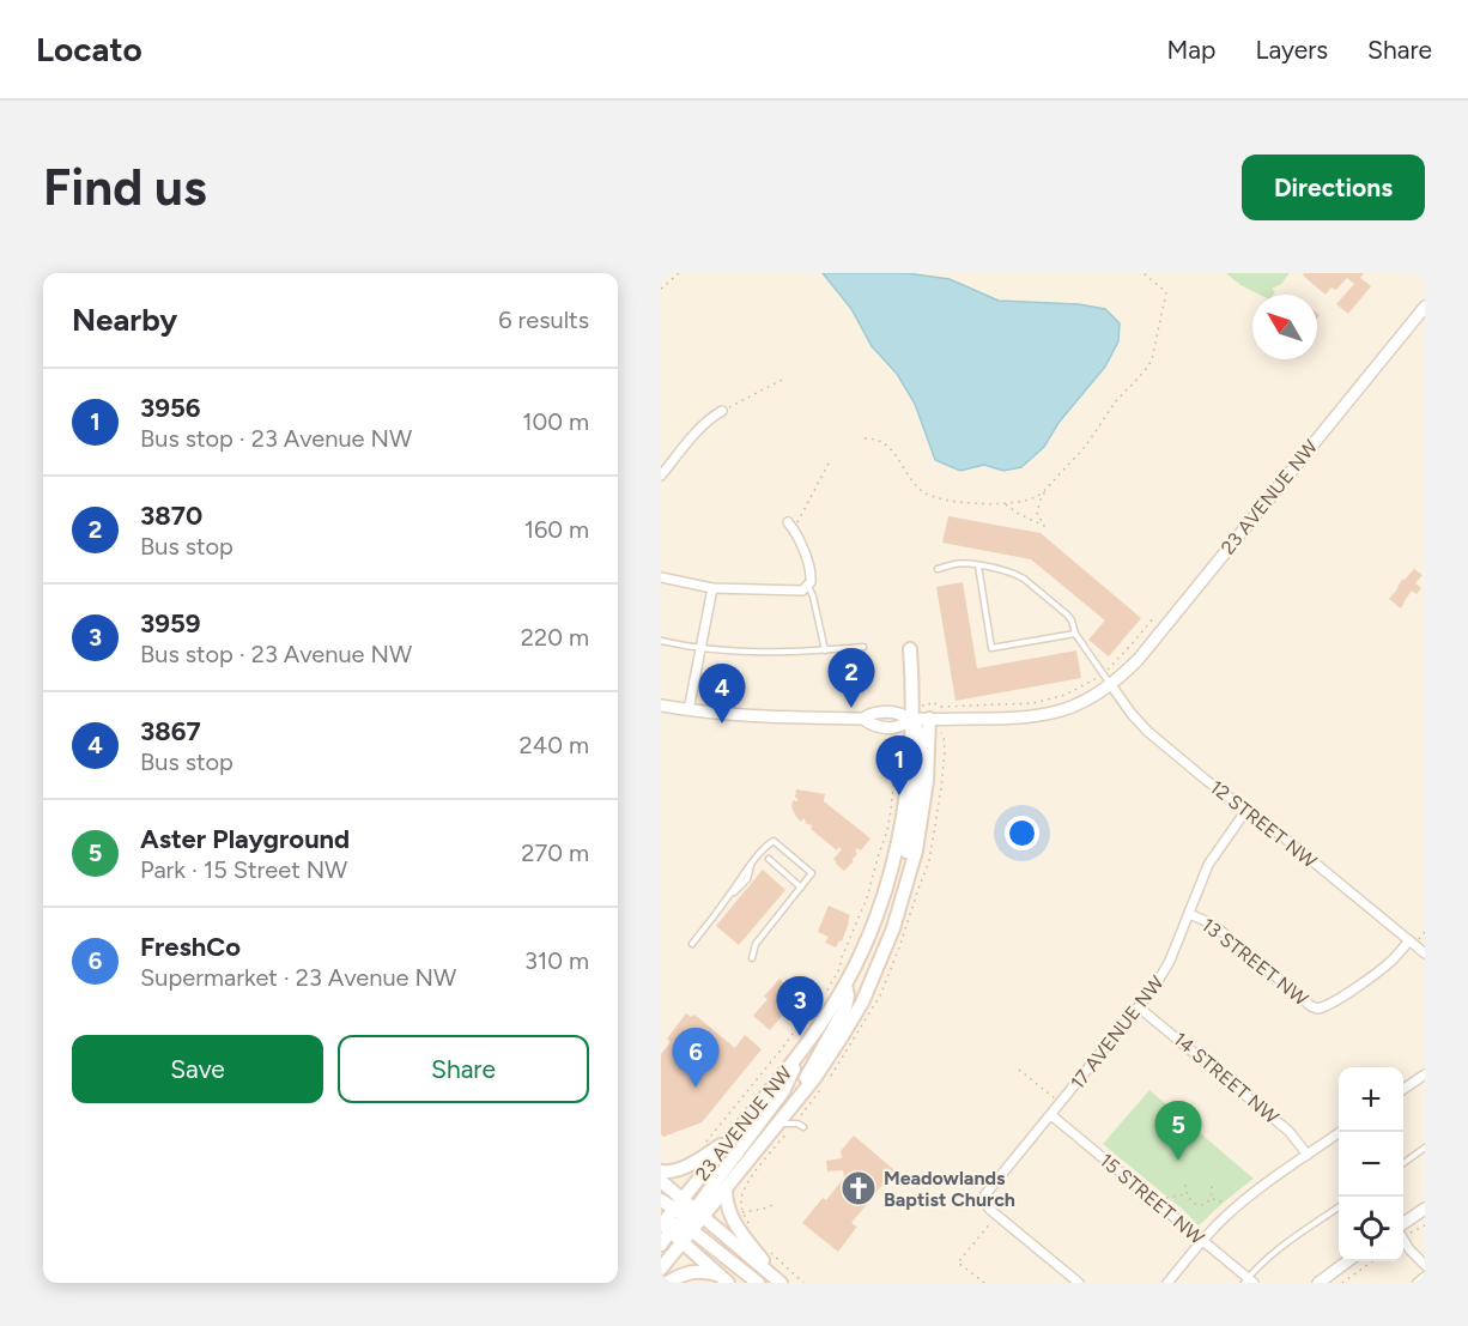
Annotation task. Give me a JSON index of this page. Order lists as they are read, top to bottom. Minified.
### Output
{"streets":{"main road":["23 AVENUE NW"],"street":["12 STREET NW","13 STREET NW","17 AVENUE NW","14 STREET NW","15 STREET NW"]},"crossings":[["23 AVENUE NW","12 STREET NW"],["12 STREET NW","13 STREET NW"],["12 STREET NW","17 AVENUE NW"],["13 STREET NW","17 AVENUE NW"],["17 AVENUE NW","14 STREET NW"],["17 AVENUE NW","15 STREET NW"]],"places":{"church":["Meadowlands Baptist Church"]},"north":"top left","page":{"header":"Locato","nav":["Map","Layers","Share"],"buttons":["Directions",["Save","Share"]],"title":"Find us","heading":["Nearby","6 results"],"list":[{"mark":"1","name":"3956","note":"Bus stop · 23 Avenue NW","value":"100 m"},{"mark":"2","name":"3870","note":"Bus stop","value":"160 m"},{"mark":"3","name":"3959","note":"Bus stop · 23 Avenue NW","value":"220 m"},{"mark":"4","name":"3867","note":"Bus stop","value":"240 m"},{"mark":"5","name":"Aster Playground","note":"Park · 15 Street NW","value":"270 m"},{"mark":"6","name":"FreshCo","note":"Supermarket · 23 Avenue NW","value":"310 m"}],"pins":["2","4","1","3","6","5"],"map_buttons":["+","−"]}}
